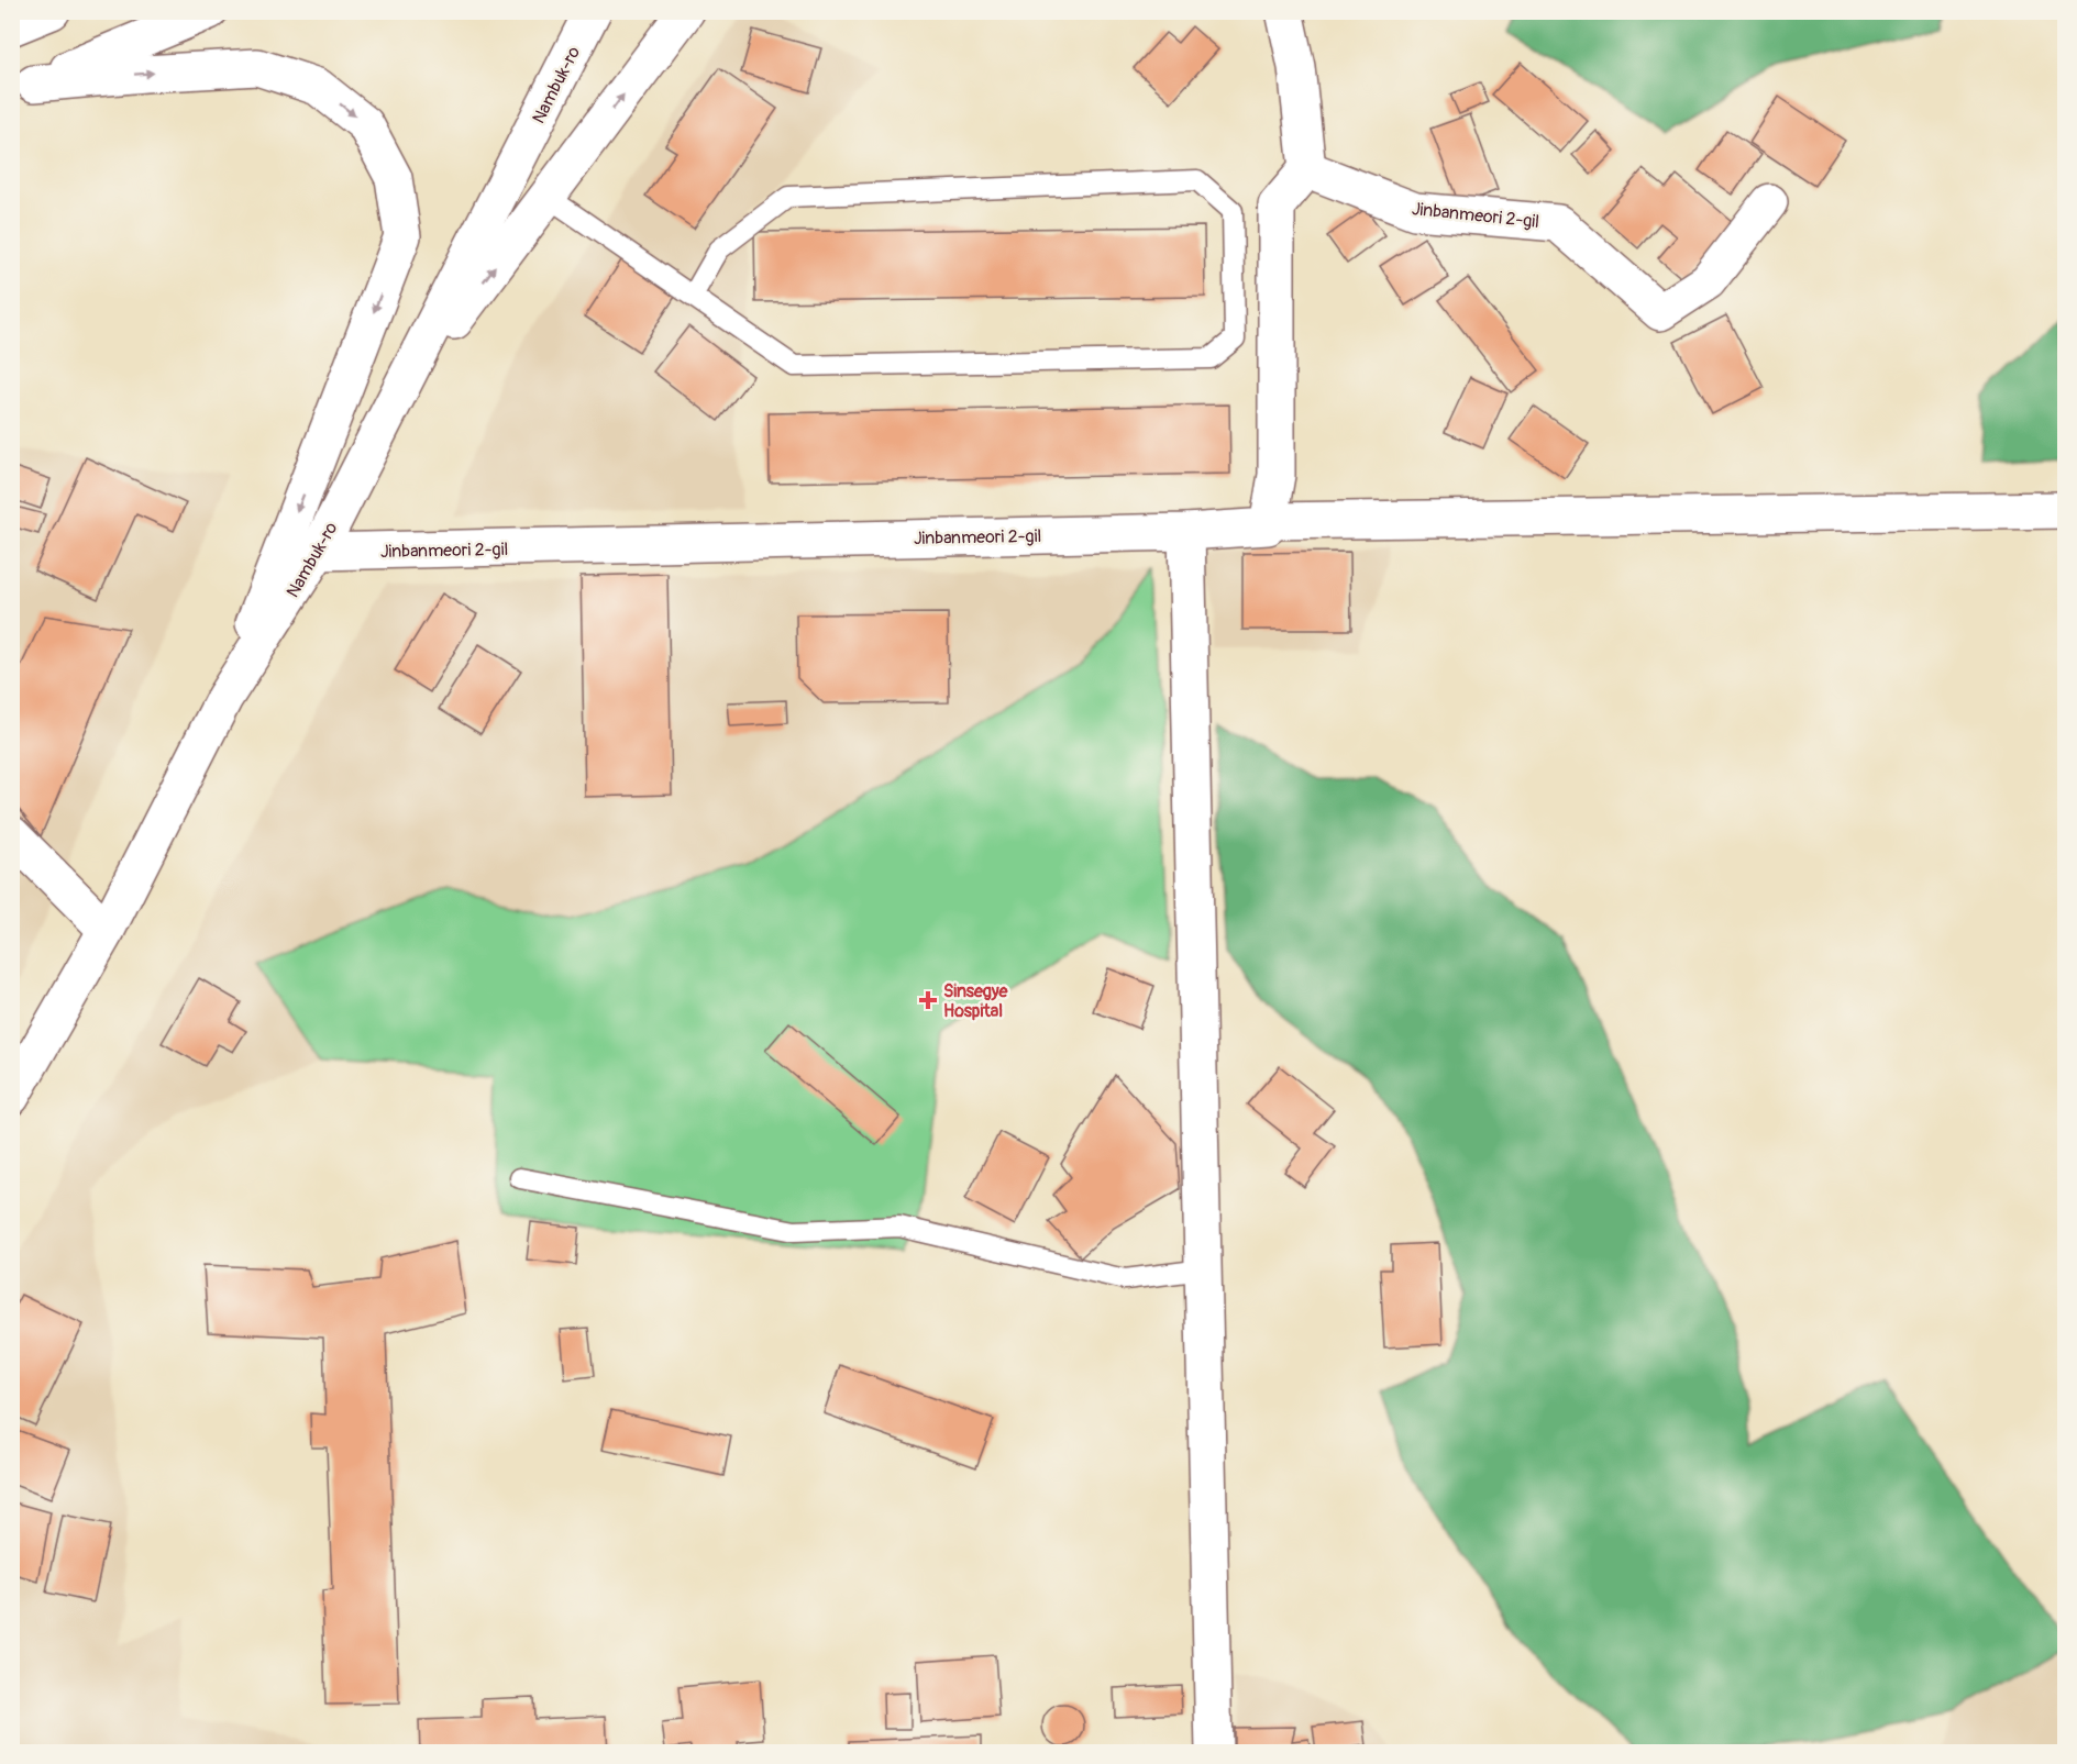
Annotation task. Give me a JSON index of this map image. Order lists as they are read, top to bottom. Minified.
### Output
{"streets":{"street":["Nambuk-ro","Jinbanmeori 2-gil"]},"crossings":[["Nambuk-ro","Jinbanmeori 2-gil"]],"places":{"health":["Sinsegye Hospital"]}}
